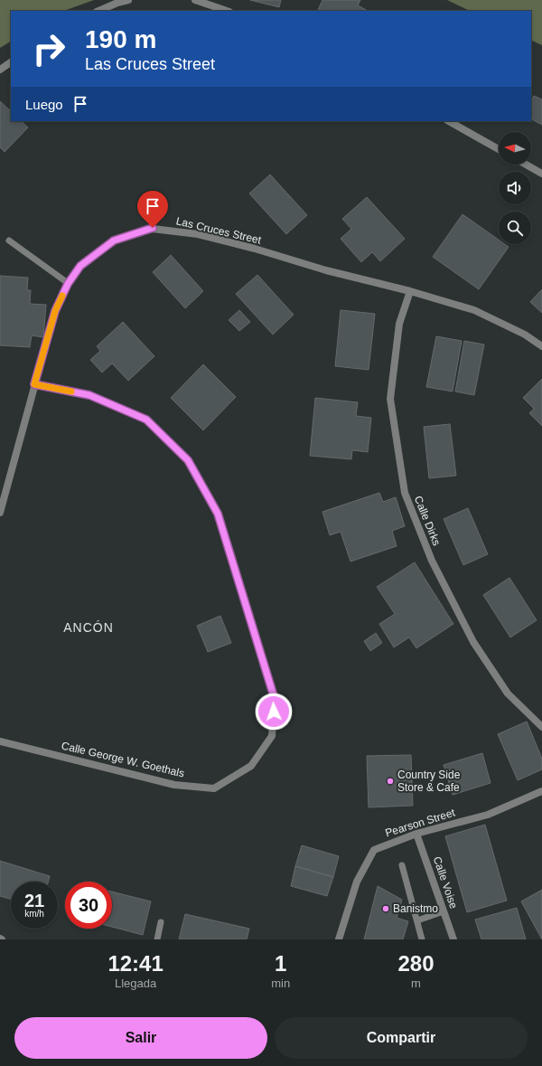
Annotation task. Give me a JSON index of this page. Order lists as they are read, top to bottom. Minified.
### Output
{"streets":{"street":["Las Cruces Street","Calle Dirks","Calle George W. Goethals","Pearson Street","Calle Voise"]},"crossings":[["Las Cruces Street","Calle Dirks"],["Las Cruces Street","Calle George W. Goethals"],["Pearson Street","Calle Voise"]],"districts":["ANCÓN"],"places":["Country Side Store & Cafe","Banistmo"],"north":"left","page":{"turn":["190 m","Las Cruces Street"],"then":"Luego","speed":"21 km/h","limit":"30","eta":["12:41","Llegada","1","min","280","m"],"buttons":["Salir","Compartir"]}}
